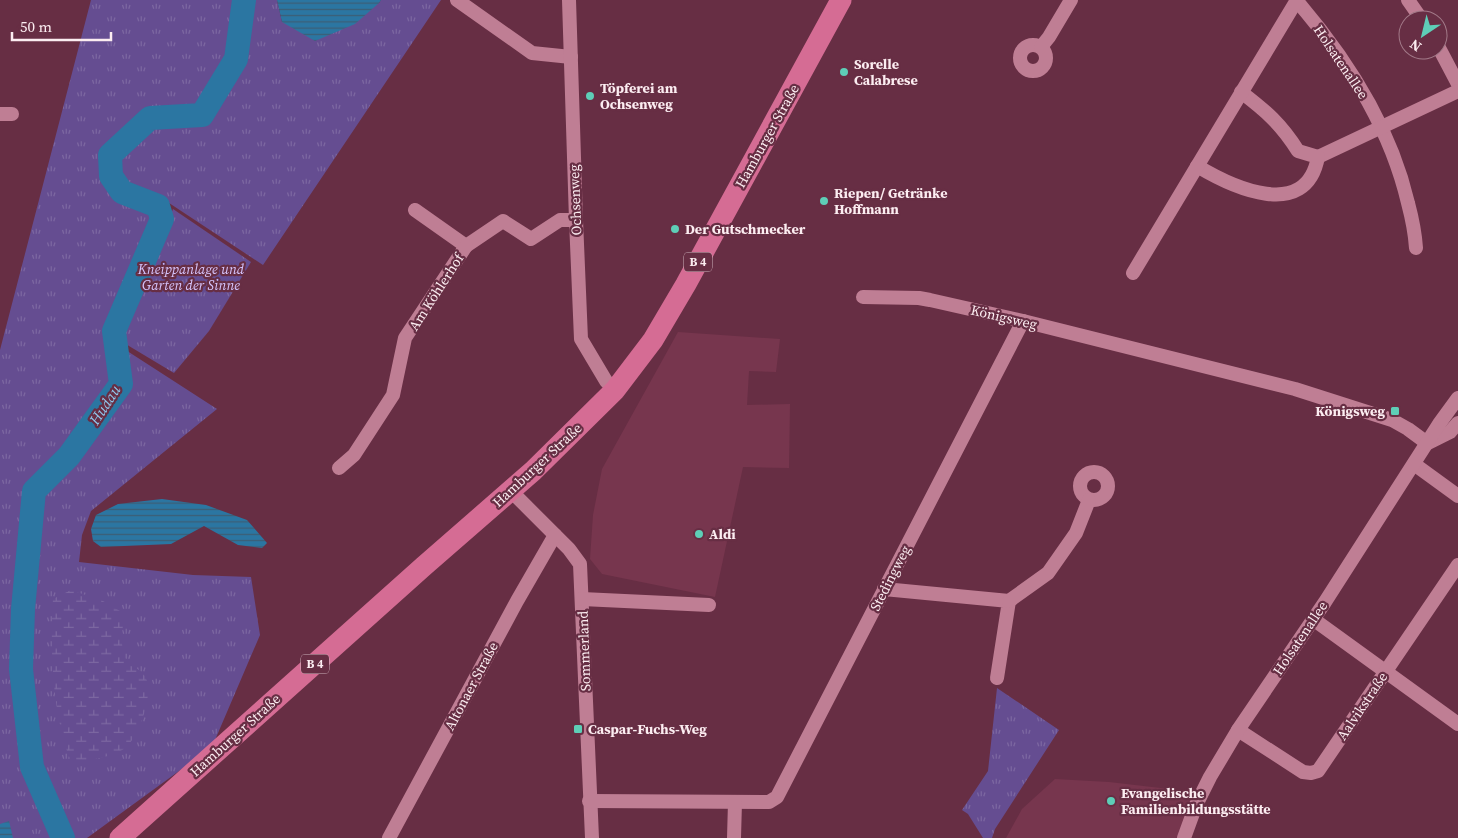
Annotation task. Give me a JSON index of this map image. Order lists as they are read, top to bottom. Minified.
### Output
{"streets":{"main road":["Hamburger Straße","B 4"],"street":["Holsatenallee","Ochsenweg","Am Köhlerhof","Königsweg","Stedingweg","Sommerland","Altonaer Straße","Aalvikstraße"]},"crossings":[["Holsatenallee","Königsweg"],["Holsatenallee","Aalvikstraße"],["Hamburger Straße","Ochsenweg"],["Hamburger Straße","Sommerland"],["Ochsenweg","Am Köhlerhof"],["Königsweg","Stedingweg"],["Stedingweg","Sommerland"],["Sommerland","Altonaer Straße"]],"water":["Hudau"],"parks":["Kneippanlage und Garten der Sinne"],"places":{"other":["Sorelle Calabrese","Töpferei am Ochsenweg","Riepen/ Getränke Hoffmann","Der Gutschmecker","Aldi","Evangelische Familienbildungsstätte"],"transit":["Königsweg","Caspar-Fuchs-Weg"]},"scale_bar":"50 m","north":"bottom left"}
